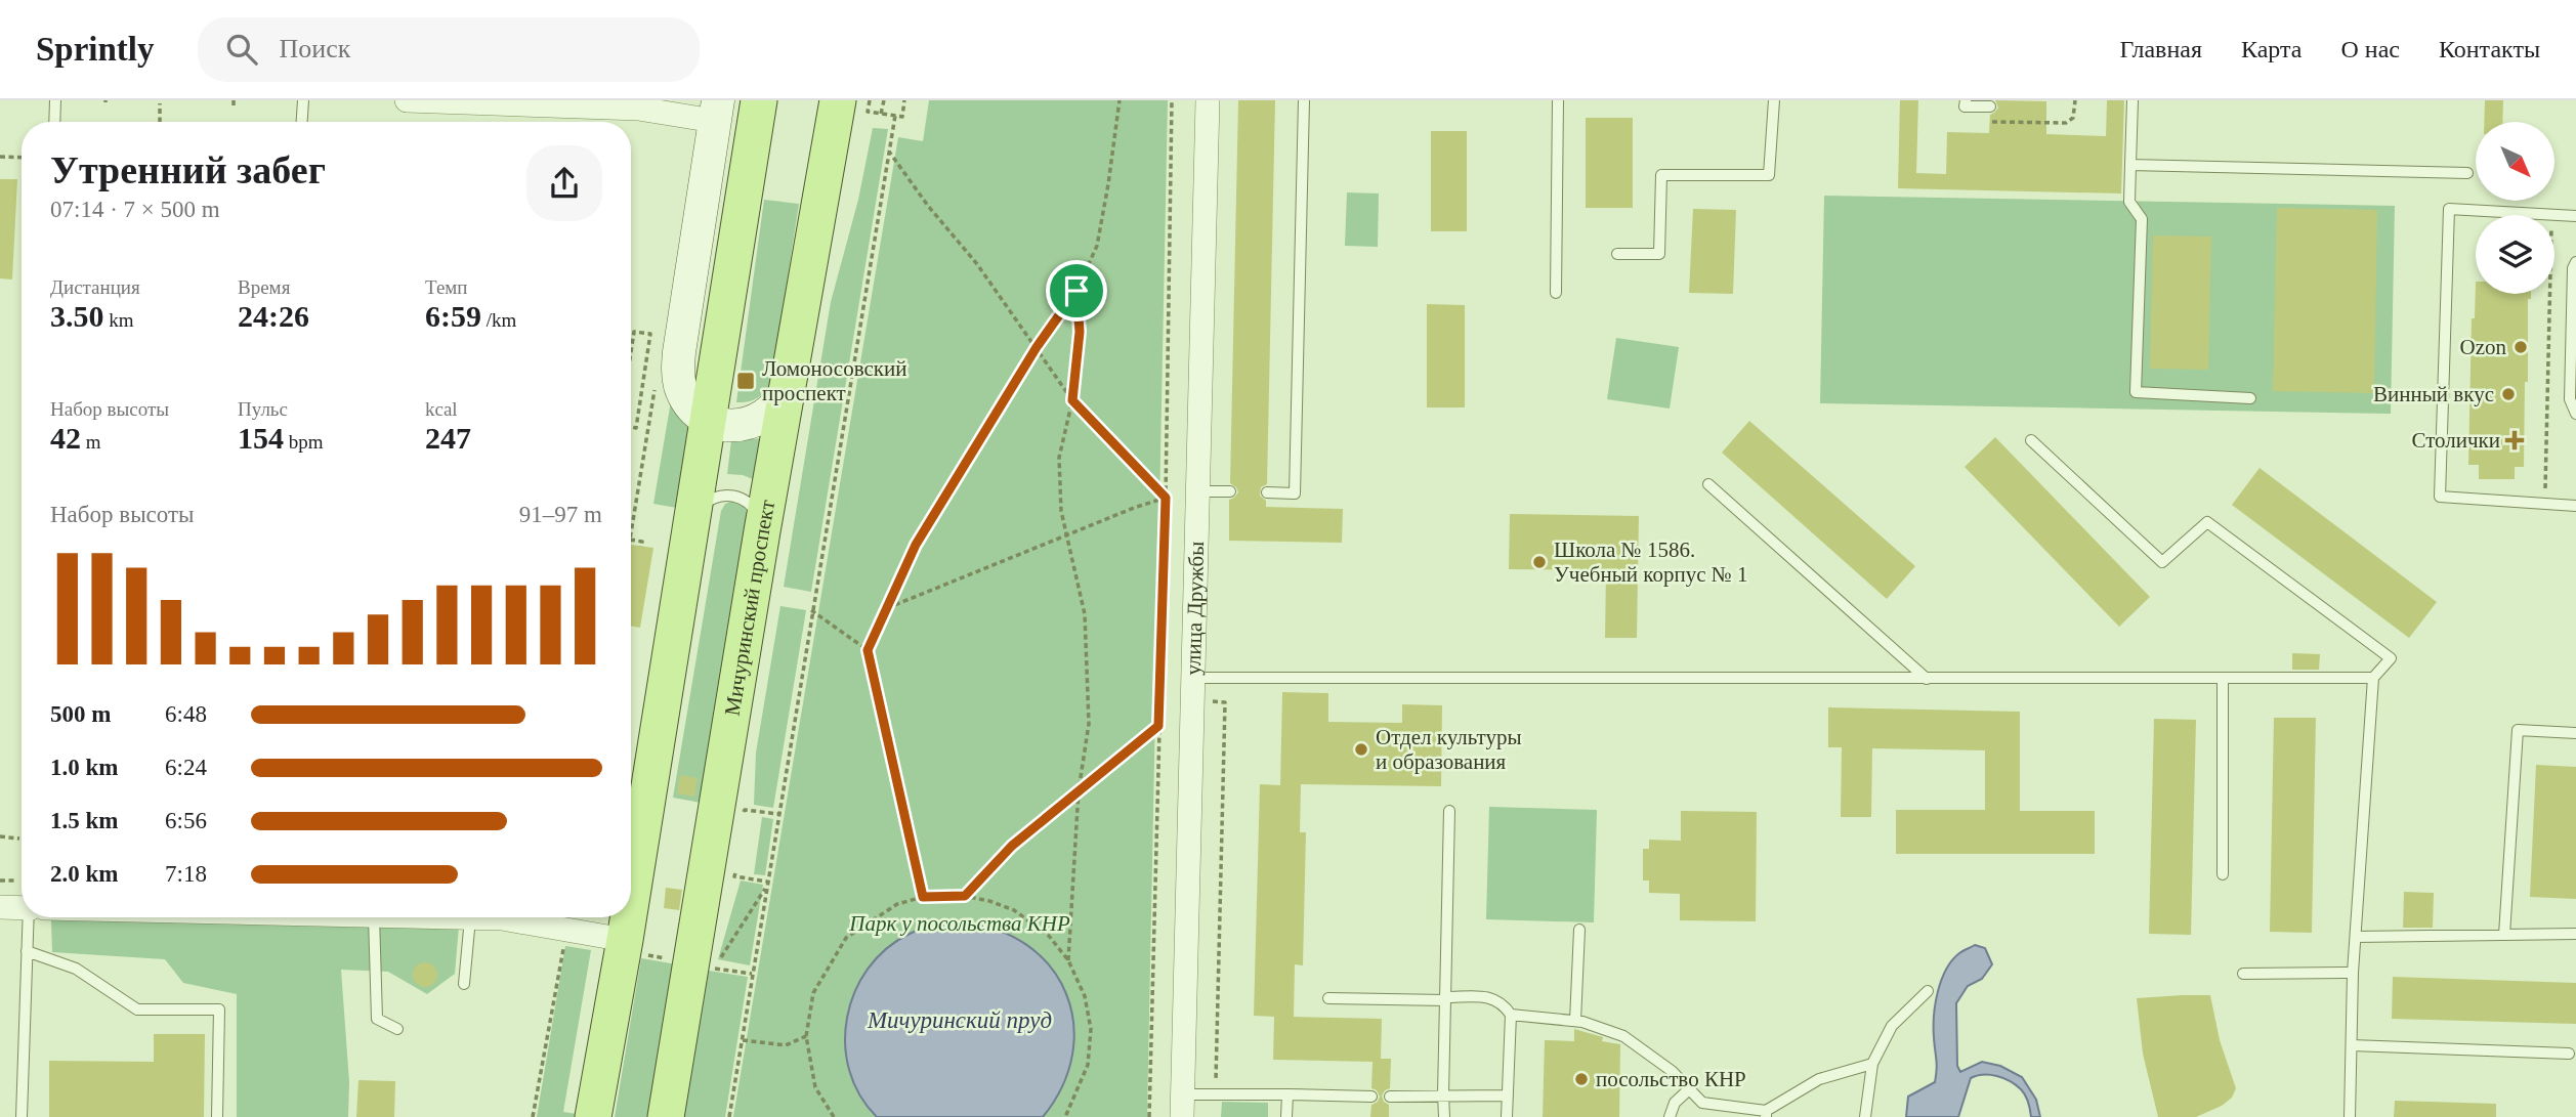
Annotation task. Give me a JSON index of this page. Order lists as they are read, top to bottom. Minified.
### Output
{"streets":{"main road":["Мичуринский проспект"],"street":["улица Дружбы"]},"water":["Мичуринский пруд"],"parks":["Парк у посольства КНР"],"places":{"other":["Ozon","Винный вкус","Школа № 1586. Учебный корпус № 1","Отдел культуры и образования","посольство КНР"],"transit":["Ломоносовский проспект"],"health":["Столички"]},"north":"bottom right","page":{"header":"Sprintly","search":"Поиск","nav":["Главная","Карта","О нас","Контакты"],"heading":["Утренний забег","07:14 · 7 × 500 m"],"stats":[["Дистанция","3.50 km"],["Время","24:26"],["Темп","6:59 /km"],["Набор высоты","42 m"],["Пульс","154 bpm"],["kcal","247"]],"chart":["Набор высоты","91–97 m"],"list":[{"name":"500 m","note":"6:48"},{"name":"1.0 km","note":"6:24"},{"name":"1.5 km","note":"6:56"},{"name":"2.0 km","note":"7:18"}]}}
